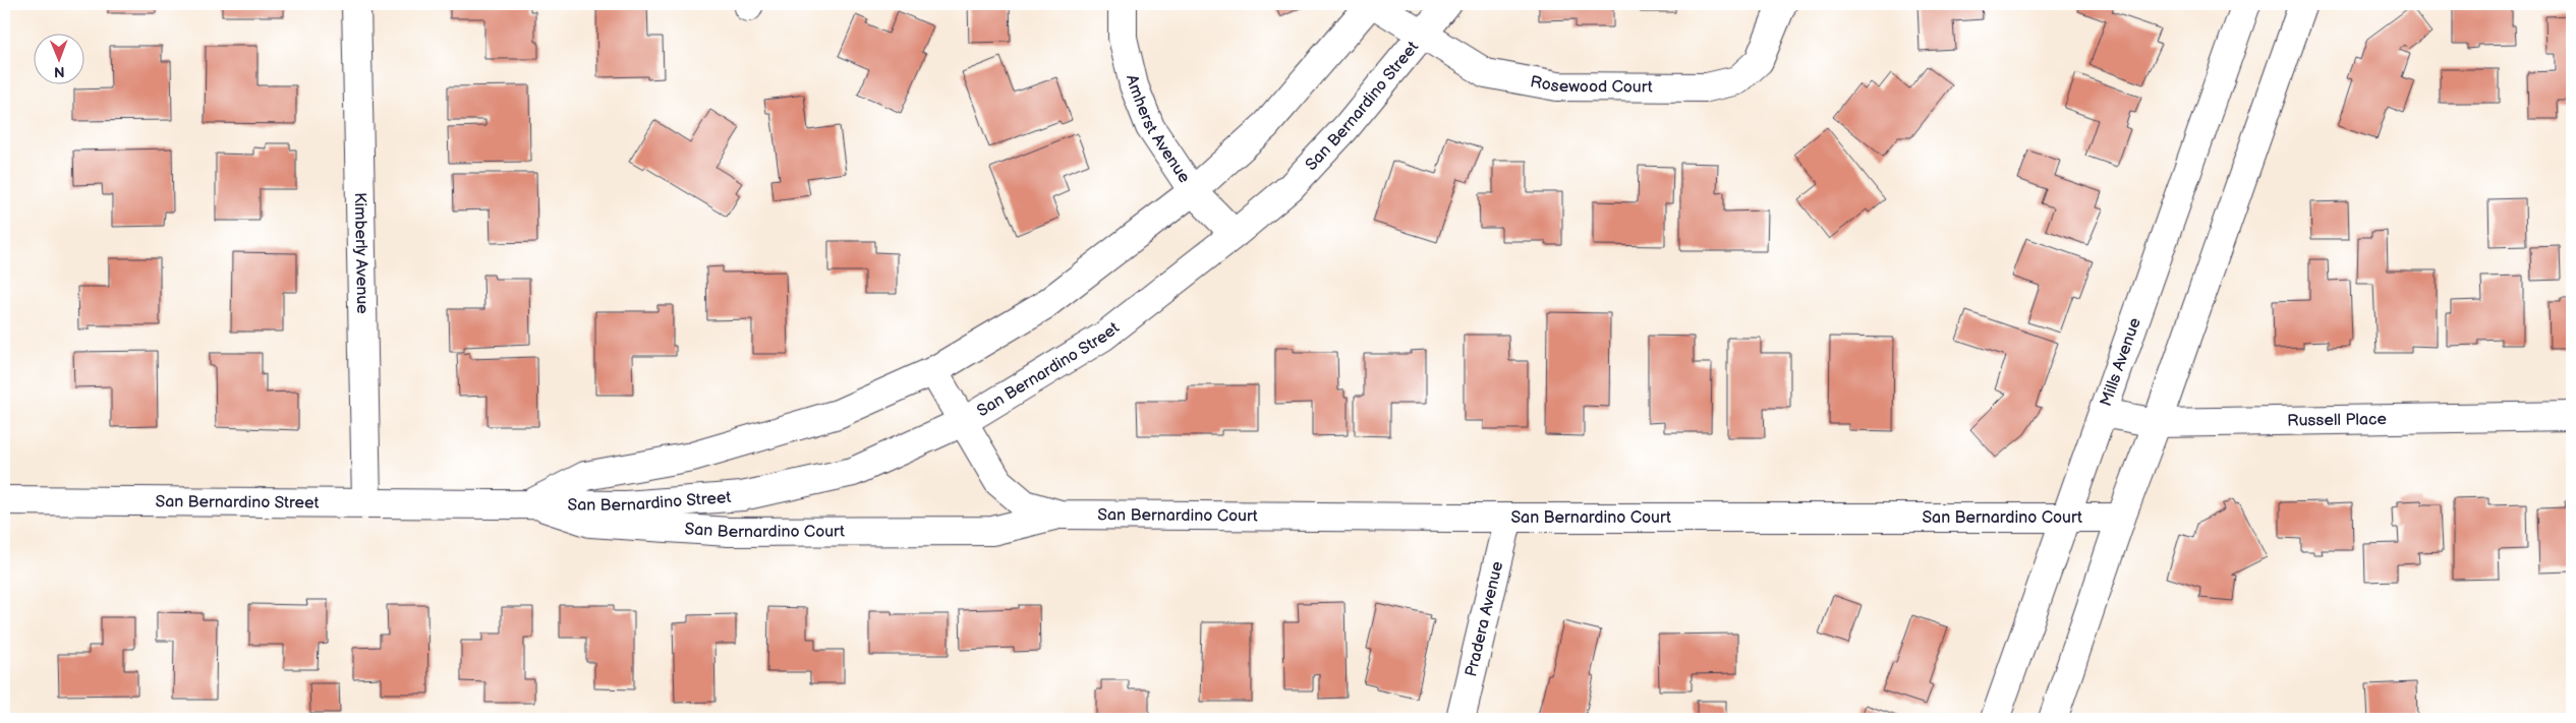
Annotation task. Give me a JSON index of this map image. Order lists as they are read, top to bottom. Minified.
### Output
{"streets":{"main road":["Rosewood Court","San Bernardino Street","Amherst Avenue","Kimberly Avenue","Mills Avenue","Russell Place","San Bernardino Court","Pradera Avenue"]},"crossings":[["Rosewood Court","San Bernardino Street"],["San Bernardino Street","Amherst Avenue"],["San Bernardino Street","Kimberly Avenue"],["San Bernardino Street","San Bernardino Court"],["Mills Avenue","Russell Place"],["Mills Avenue","San Bernardino Court"],["San Bernardino Court","Pradera Avenue"]],"north":"bottom"}
